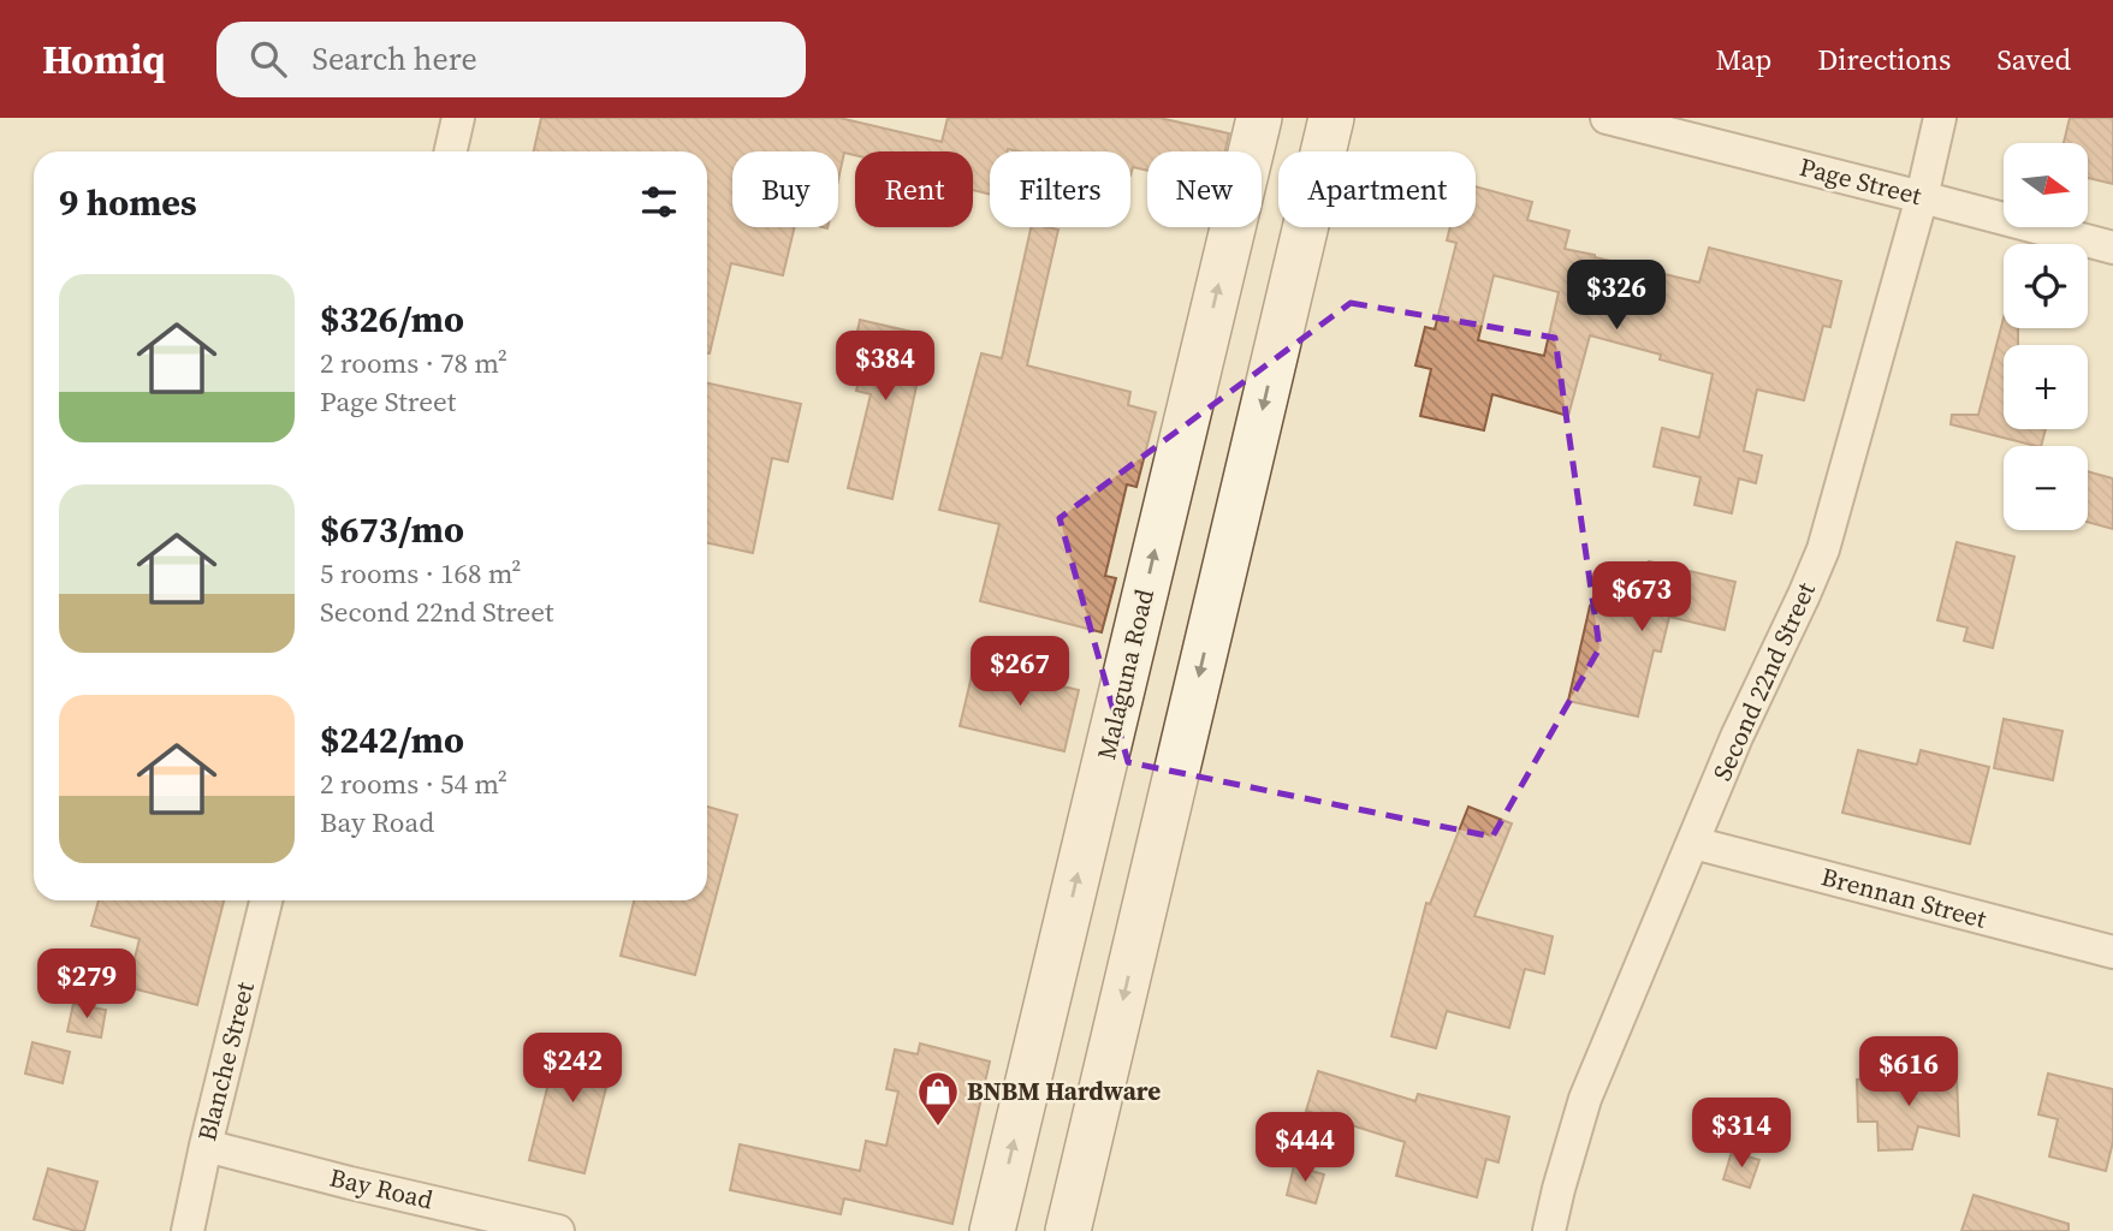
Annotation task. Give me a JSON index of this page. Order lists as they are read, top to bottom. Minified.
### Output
{"streets":{"street":["Page Street","Malaguna Road","Second 22nd Street","Brennan Street","Blanche Street","Bay Road"]},"crossings":[["Page Street","Second 22nd Street"],["Second 22nd Street","Brennan Street"],["Blanche Street","Bay Road"]],"places":{"shop":["BNBM Hardware"]},"north":"right","page":{"header":"Homiq","search":"Search here","nav":["Map","Directions","Saved"],"map_buttons":["+","−"],"chip":["Buy","Rent","Filters","New","Apartment"],"heading":"9 homes","list":[{"name":"$326/mo","note":"2 rooms · 78 m² · Page Street"},{"name":"$673/mo","note":"5 rooms · 168 m² · Second 22nd Street"},{"name":"$242/mo","note":"2 rooms · 54 m² · Bay Road"}],"price":["$326","$384","$673","$267","$279","$242","$616","$314","$444"]}}
